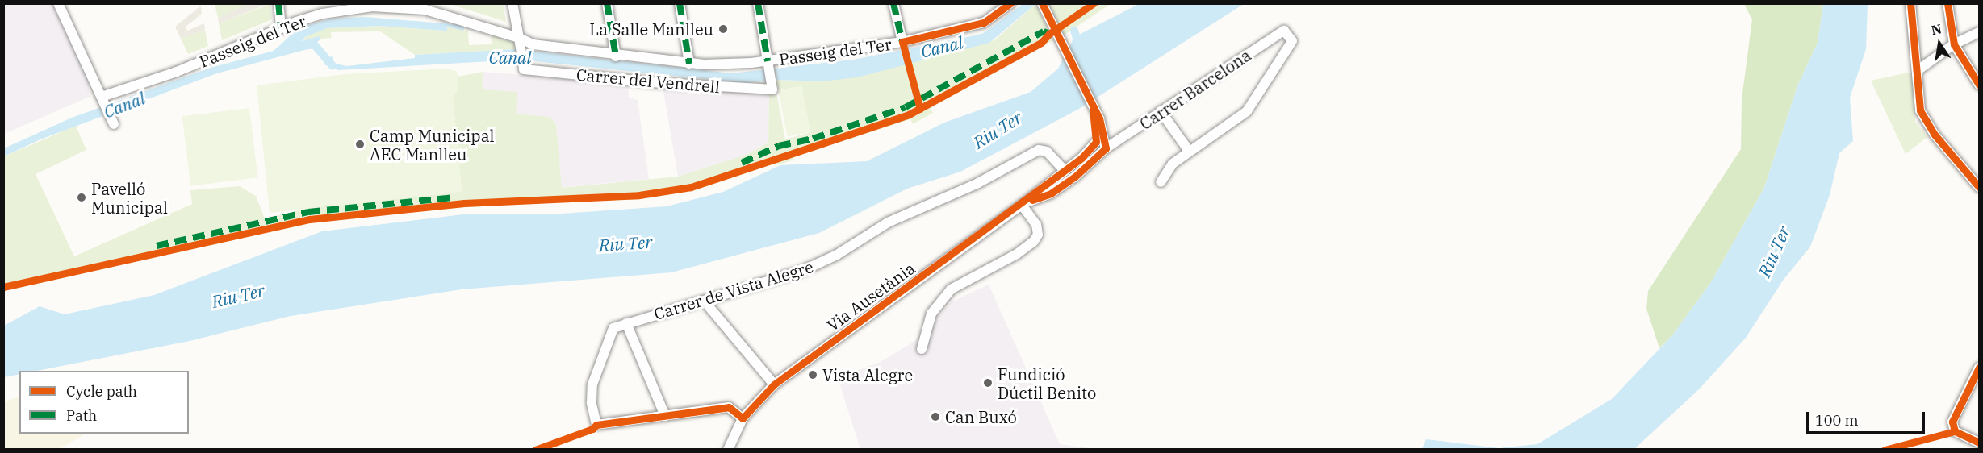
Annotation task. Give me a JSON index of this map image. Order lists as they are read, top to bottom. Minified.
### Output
{"streets":{"street":["Passeig del Ter","Carrer del Vendrell","Carrer Barcelona","Carrer de Vista Alegre","Via Ausetània"]},"crossings":[["Passeig del Ter","Carrer del Vendrell"],["Carrer Barcelona","Via Ausetània"],["Carrer de Vista Alegre","Via Ausetània"]],"water":["Canal","Riu Ter"],"places":["La Salle Manlleu","Camp Municipal AEC Manlleu","Pavelló Municipal","Vista Alegre","Fundició Dúctil Benito","Can Buxó"],"legend":["Cycle path","Path"],"scale_bar":"100 m","north":"top"}
